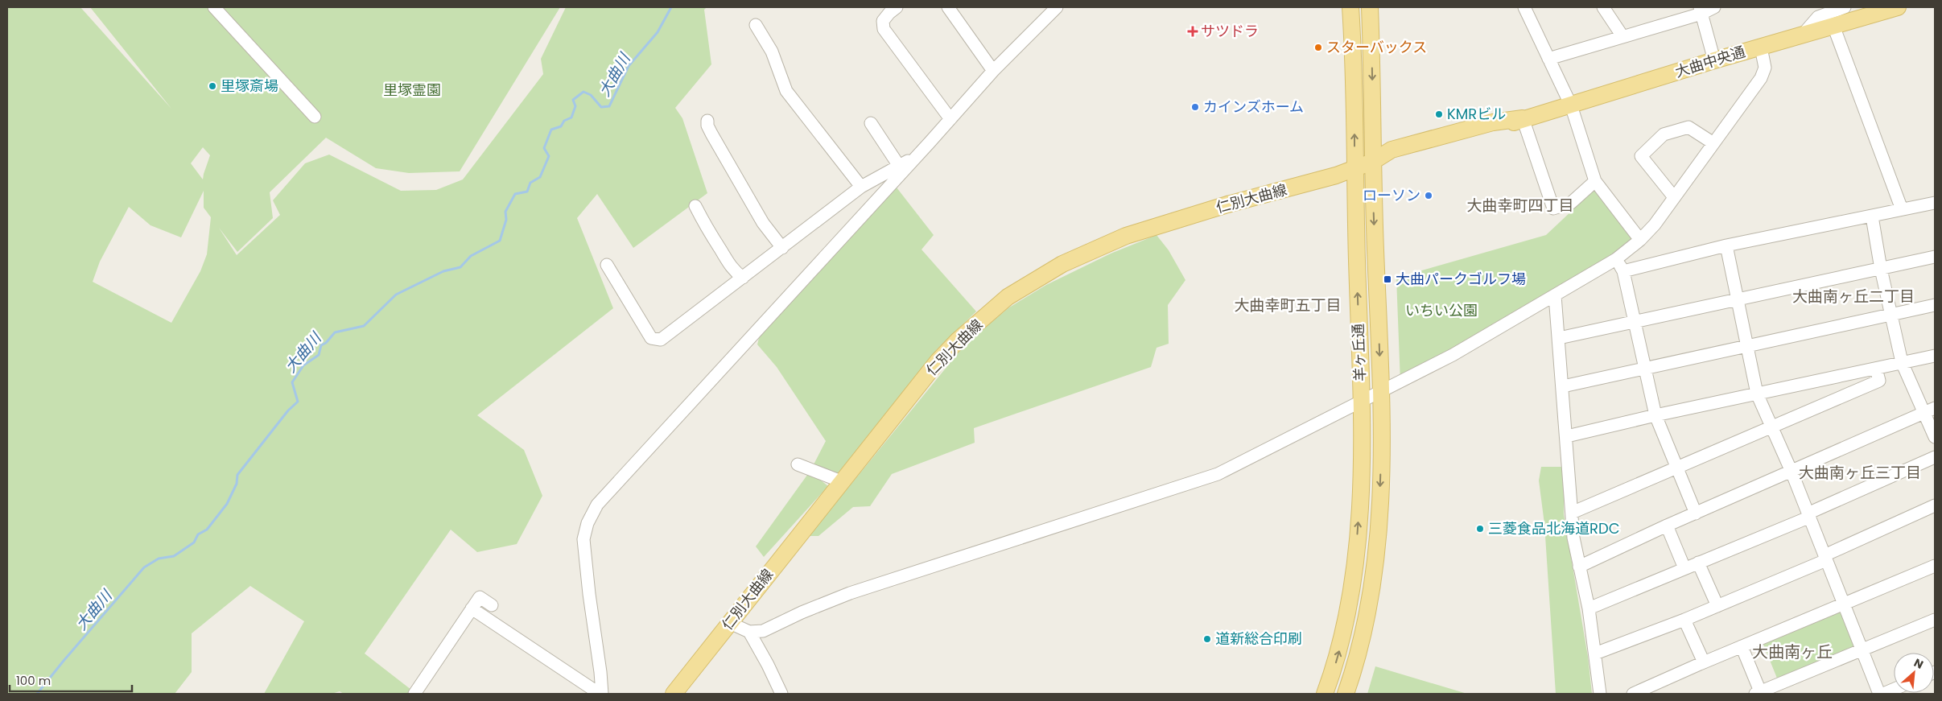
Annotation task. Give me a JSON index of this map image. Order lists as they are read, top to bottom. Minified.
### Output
{"streets":{"main road":["大曲中央通","仁別大曲線","羊ヶ丘通"]},"crossings":[["大曲中央通","仁別大曲線"],["大曲中央通","羊ヶ丘通"],["仁別大曲線","羊ヶ丘通"]],"districts":["大曲幸町四丁目","大曲南ヶ丘二丁目","大曲幸町五丁目","大曲南ヶ丘三丁目","大曲南ヶ丘"],"water":["大曲川"],"parks":["里塚霊園","いちい公園"],"places":{"health":["サツドラ"],"other":["スターバックス","里塚斎場","カインズホーム","KMRビル","ローソン","三菱食品北海道RDC","道新総合印刷"],"transit":["大曲パークゴルフ場"]},"scale_bar":"100 m","north":"top right"}
